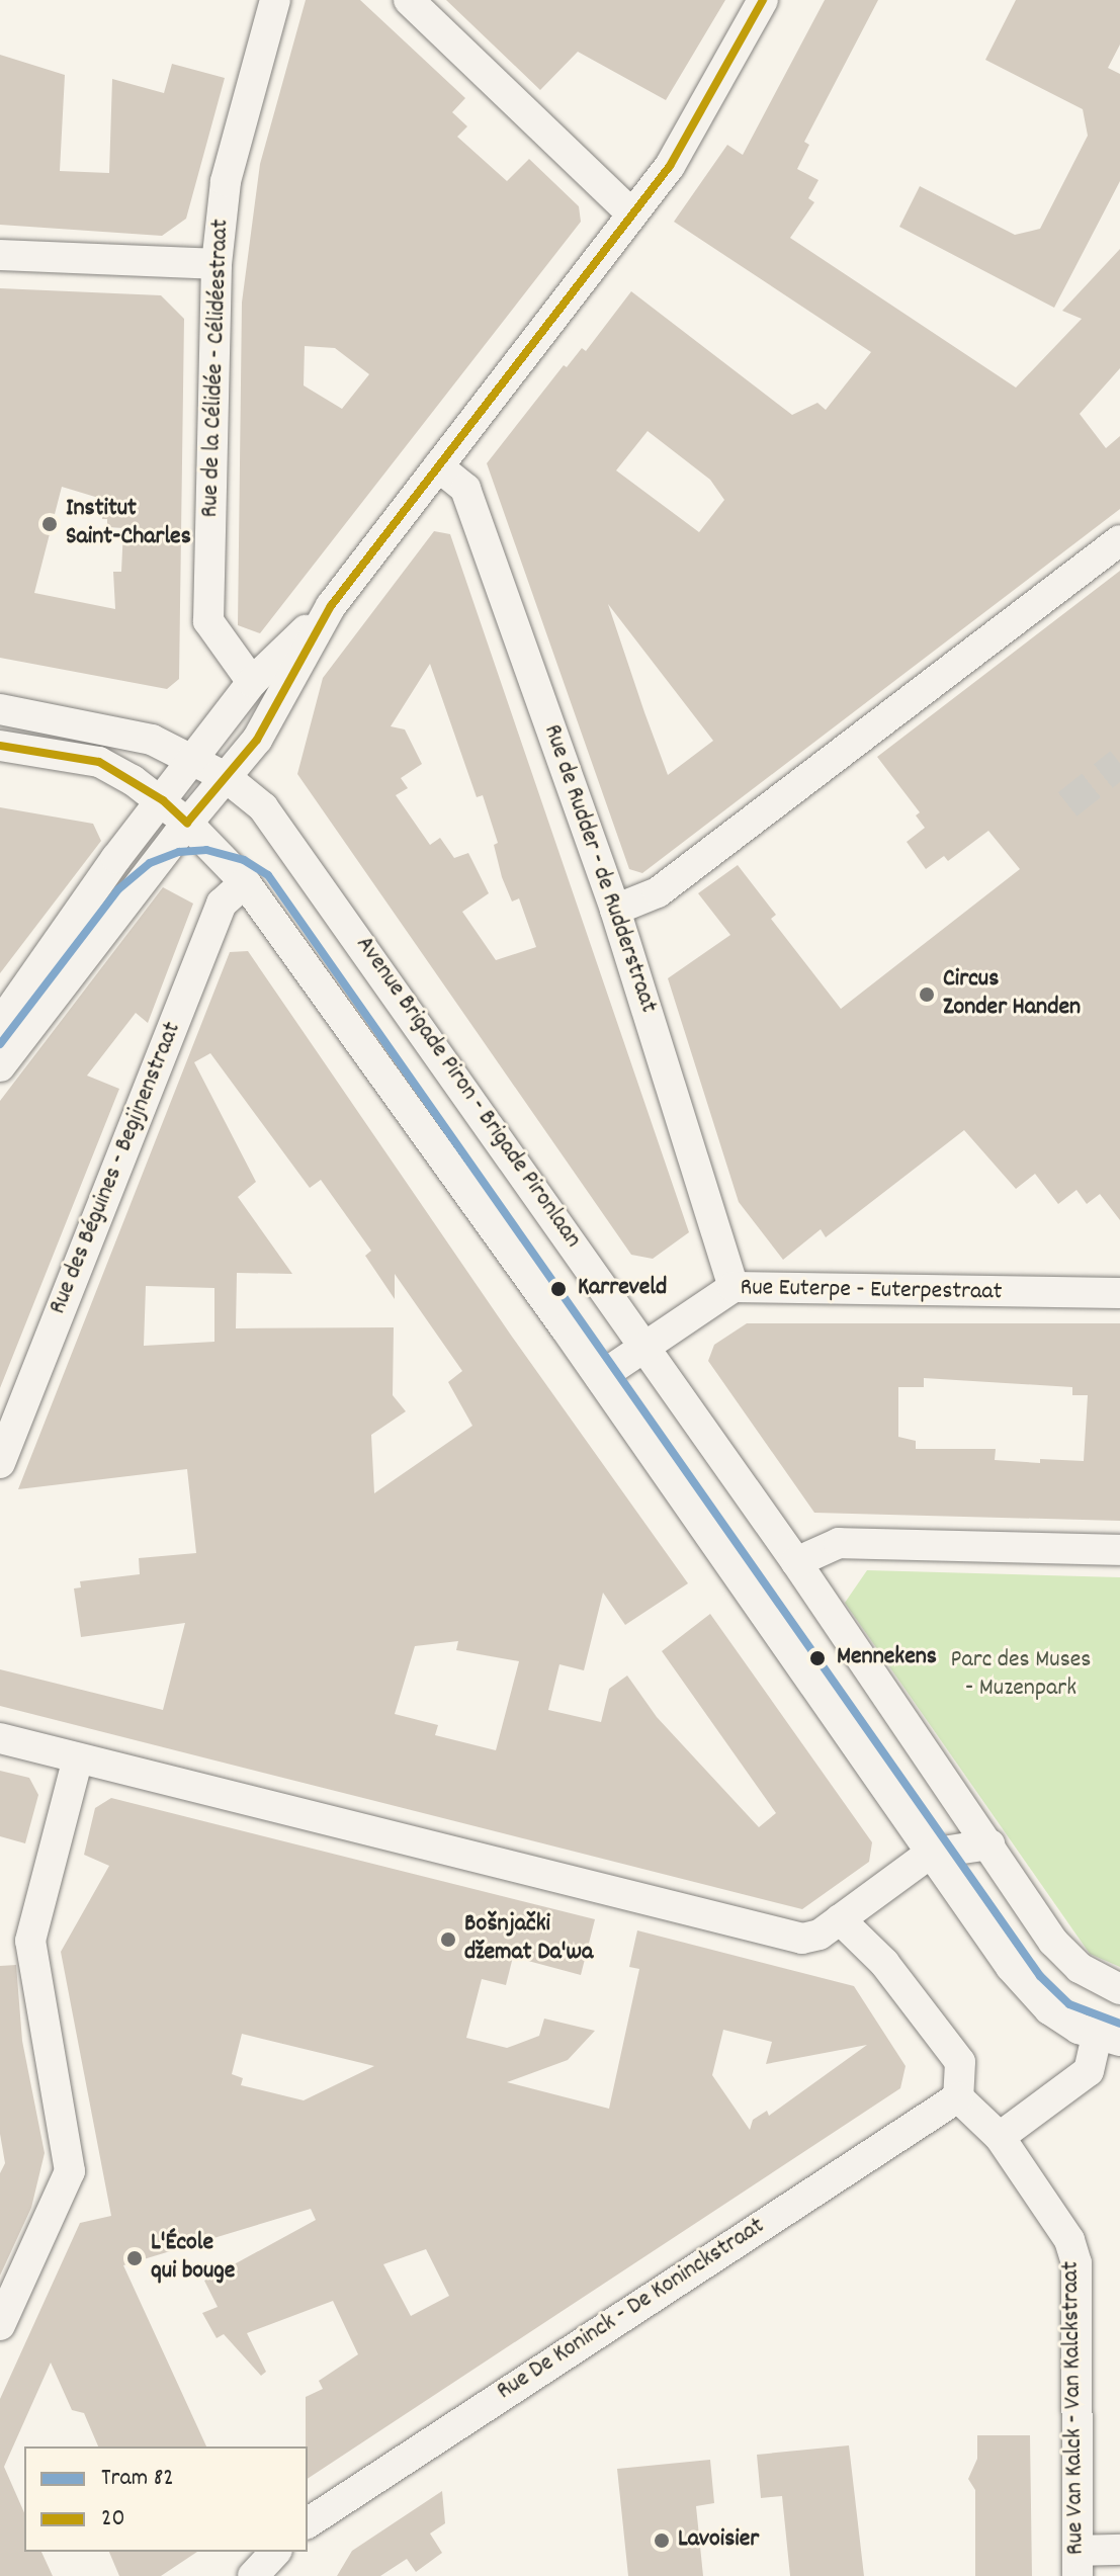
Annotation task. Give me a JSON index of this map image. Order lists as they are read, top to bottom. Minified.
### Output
{"streets":{"street":["Rue de la Célidée - Célidéestraat","Rue de Rudder - de Rudderstraat","Avenue Brigade Piron - Brigade Pironlaan","Rue des Béguines - Begijnenstraat","Rue Euterpe - Euterpestraat","Rue De Koninck - De Koninckstraat","Rue Van Kalck - Van Kalckstraat"]},"crossings":[["Rue de Rudder - de Rudderstraat","Rue Euterpe - Euterpestraat"],["Avenue Brigade Piron - Brigade Pironlaan","Rue Euterpe - Euterpestraat"]],"parks":["Parc des Muses - Muzenpark"],"places":["Institut Saint-Charles","Circus Zonder Handen","Karreveld","Mennekens","Bošnjački džemat Da'wa","L'École qui bouge","Lavoisier"],"lines":["transit line 20","tram line 82"],"legend":["Tram 82","20"]}
